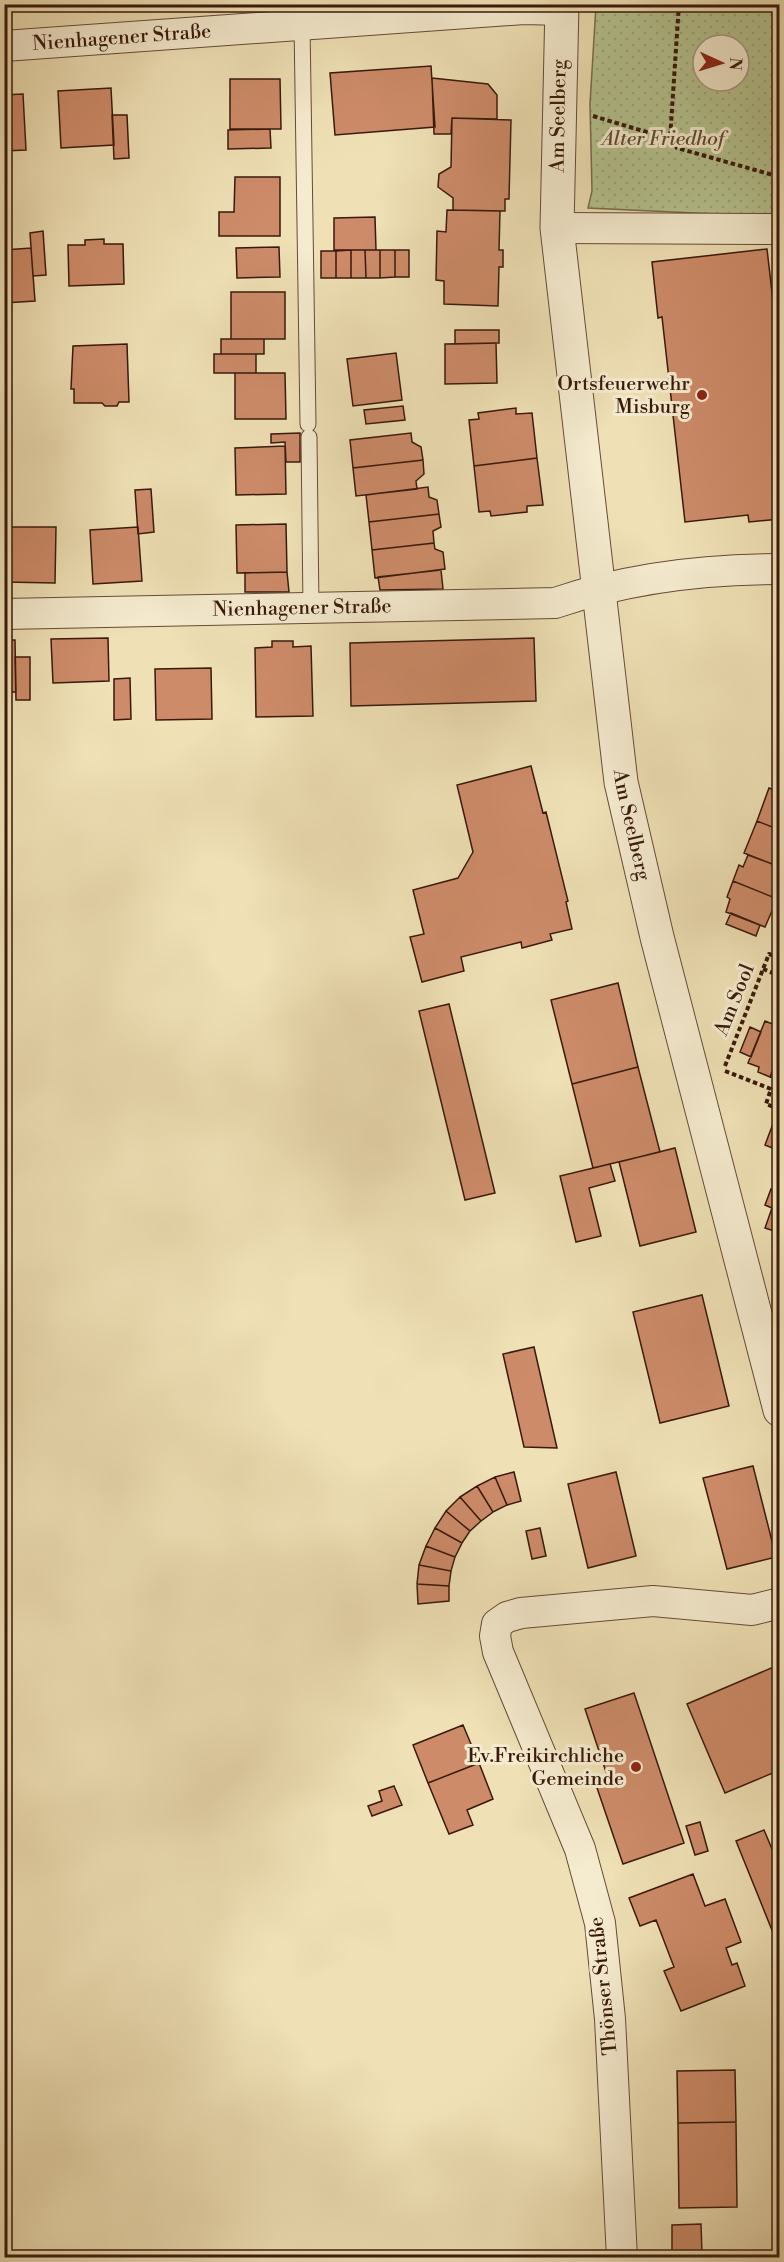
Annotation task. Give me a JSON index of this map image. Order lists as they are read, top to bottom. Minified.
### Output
{"streets":{"street":["Nienhagener Straße","Am Seelberg","Thönser Straße"],"path":["Am Sool"]},"crossings":[["Nienhagener Straße","Am Seelberg"]],"parks":["Alter Friedhof"],"places":["Ortsfeuerwehr Misburg","Ev.Freikirchliche Gemeinde"],"north":"right"}
